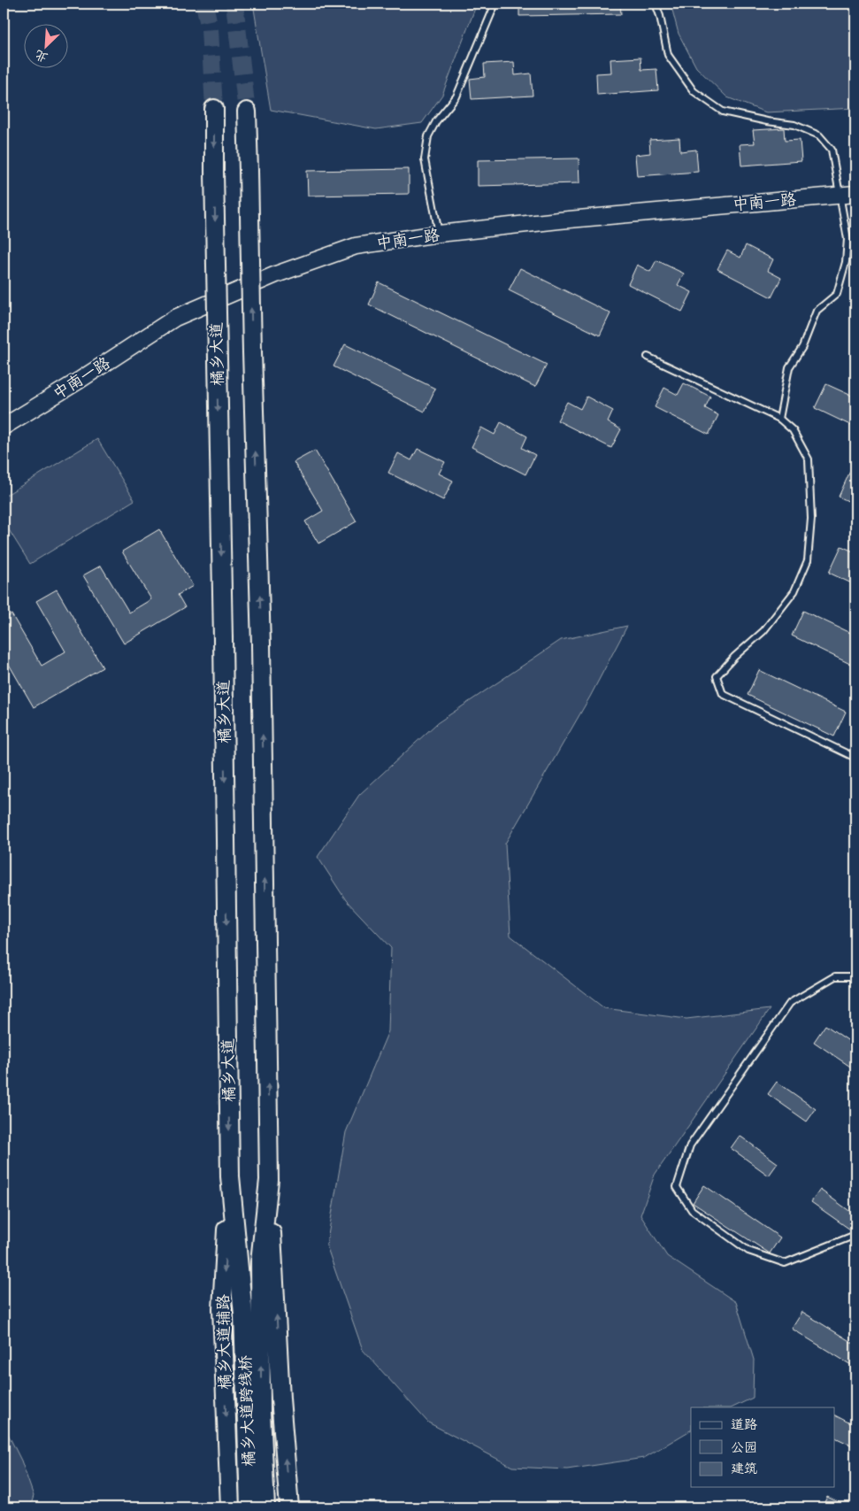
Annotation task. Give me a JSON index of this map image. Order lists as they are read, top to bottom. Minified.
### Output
{"streets":{"main road":["橘乡大道","橘乡大道辅路","橘乡大道跨线桥"],"street":["中南一路"]},"crossings":[["橘乡大道","橘乡大道辅路"],["橘乡大道","橘乡大道跨线桥"]],"legend":["道路","公园","建筑"],"north":"bottom left"}
